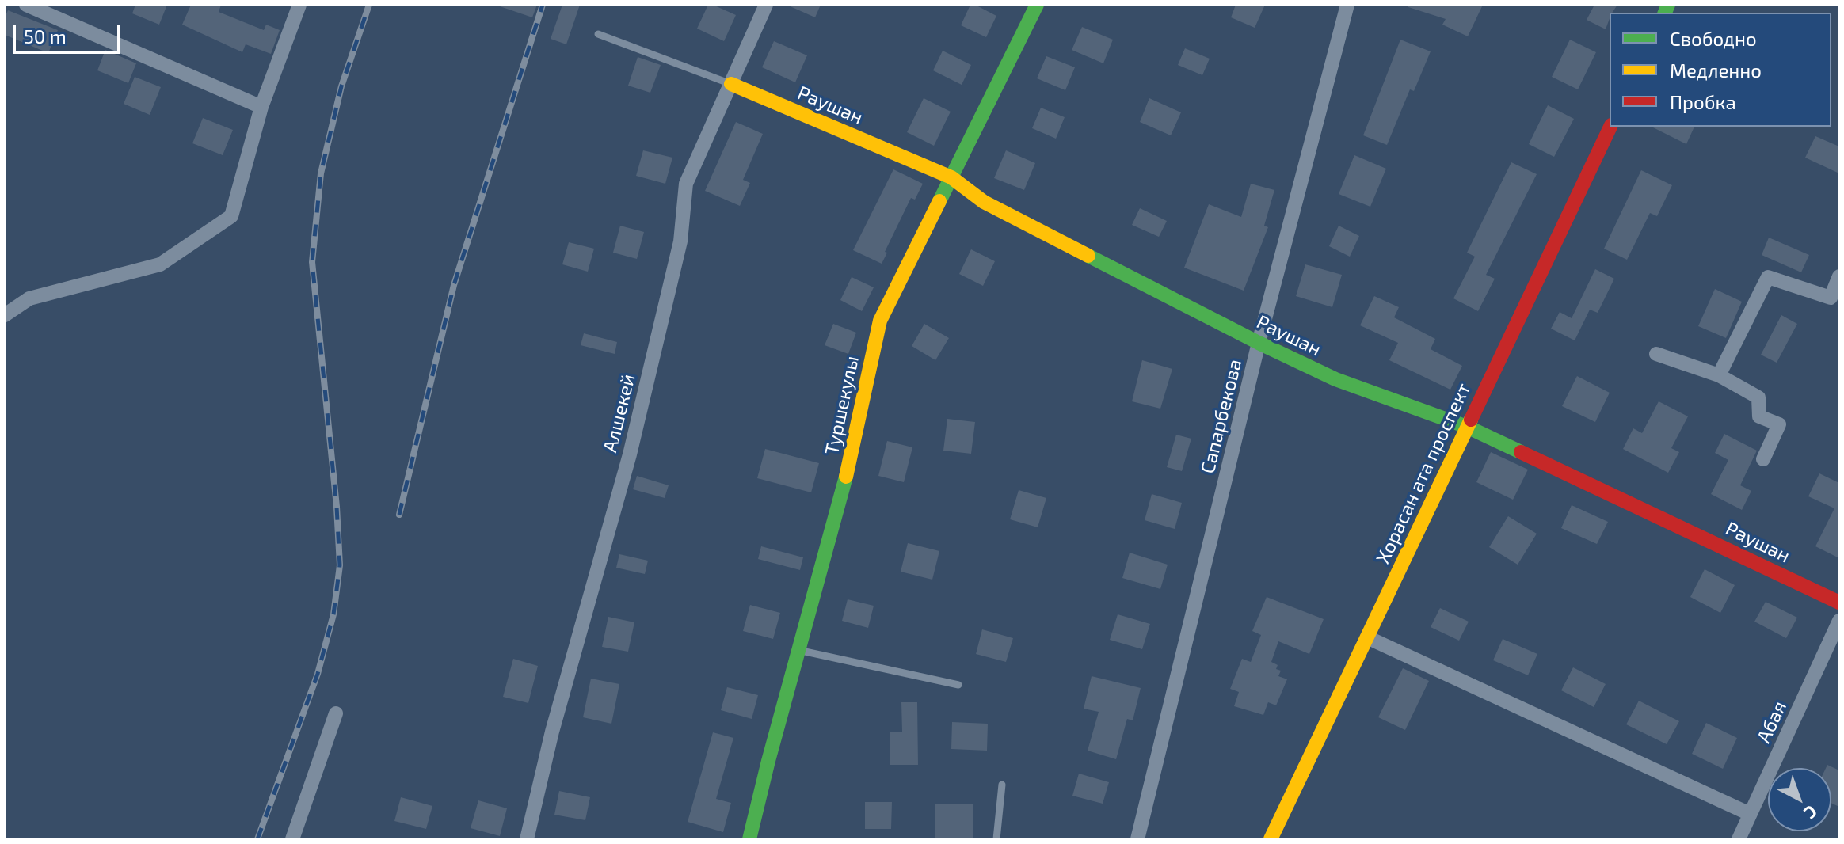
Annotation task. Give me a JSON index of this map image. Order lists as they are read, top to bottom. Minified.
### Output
{"streets":{"street":["Раушан","Туршекулы","Алшекей","Сапарбекова","Хорасан ата проспект","Абая"]},"crossings":[["Раушан","Туршекулы"],["Раушан","Алшекей"],["Раушан","Сапарбекова"],["Раушан","Хорасан ата проспект"]],"legend":["Свободно","Медленно","Пробка"],"scale_bar":"50 m","north":"bottom right"}
